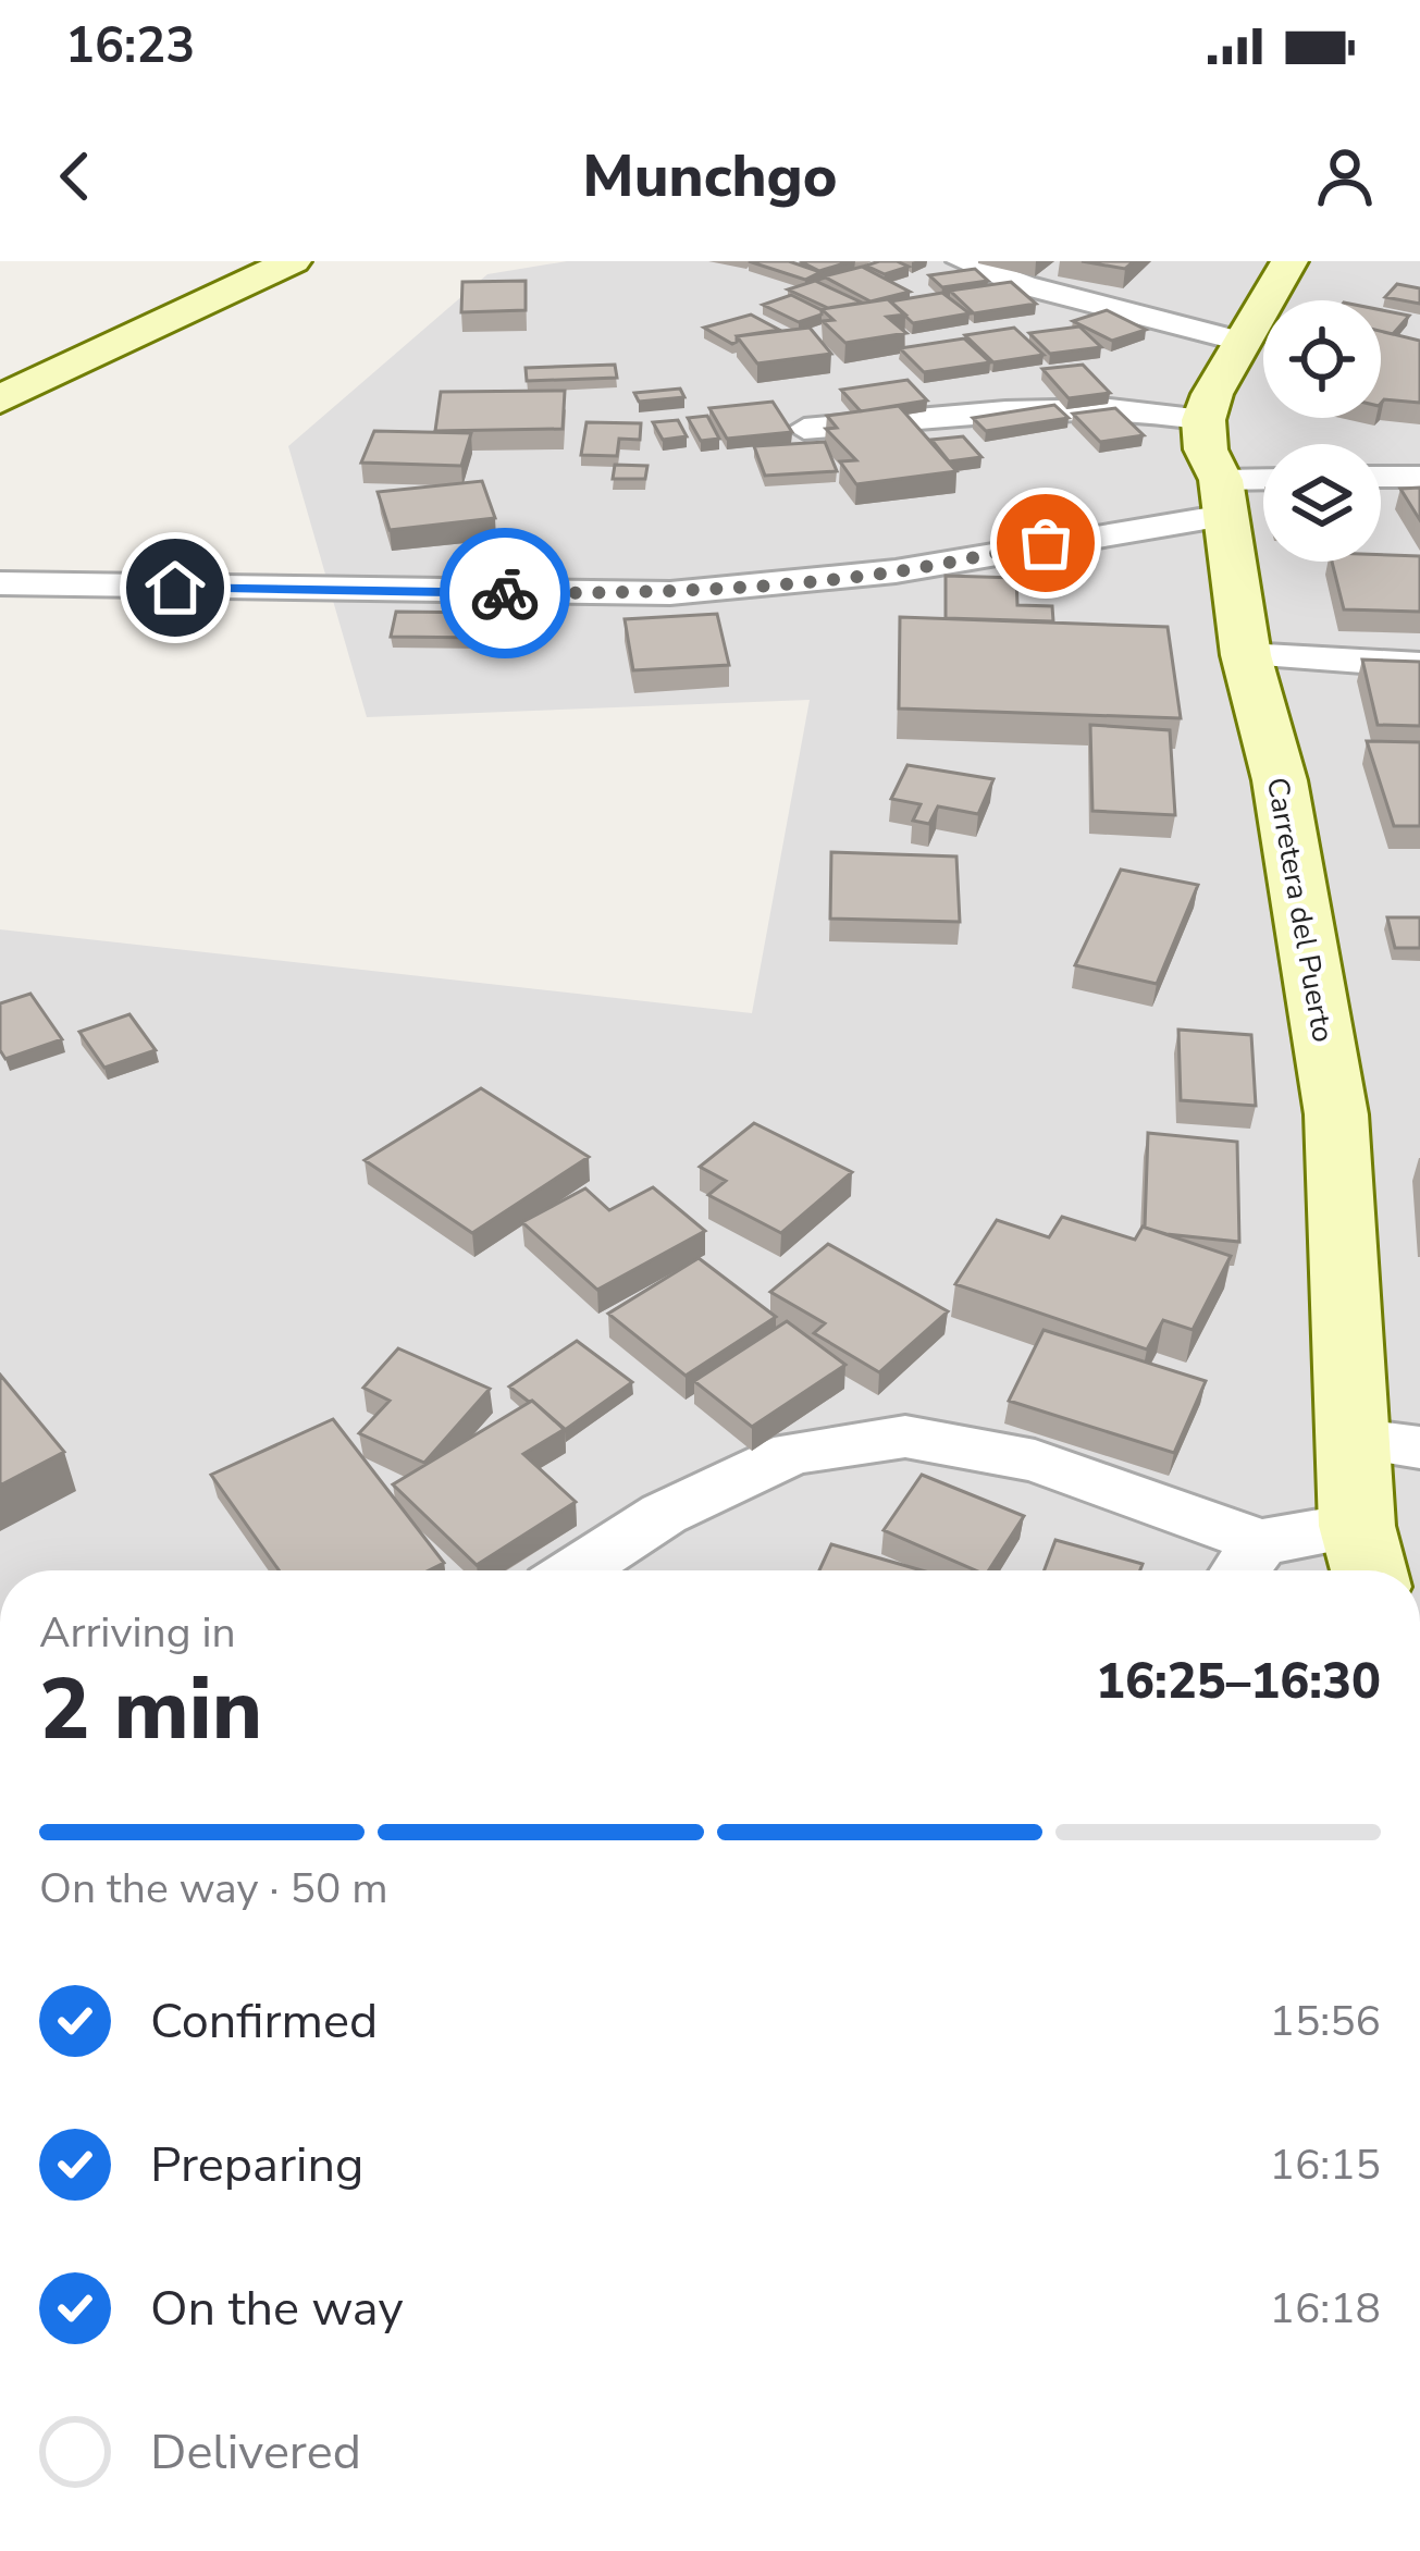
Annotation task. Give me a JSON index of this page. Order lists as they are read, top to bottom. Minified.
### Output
{"streets":{"main road":["Carretera del Puerto"]},"page":{"status":"16:23","header":"Munchgo","heading":["2 min","Arriving in","16:25–16:30"],"bar":"On the way · 50 m","list":[["Confirmed","15:56"],["Preparing","16:15"],["On the way","16:18"],"Delivered"]}}
